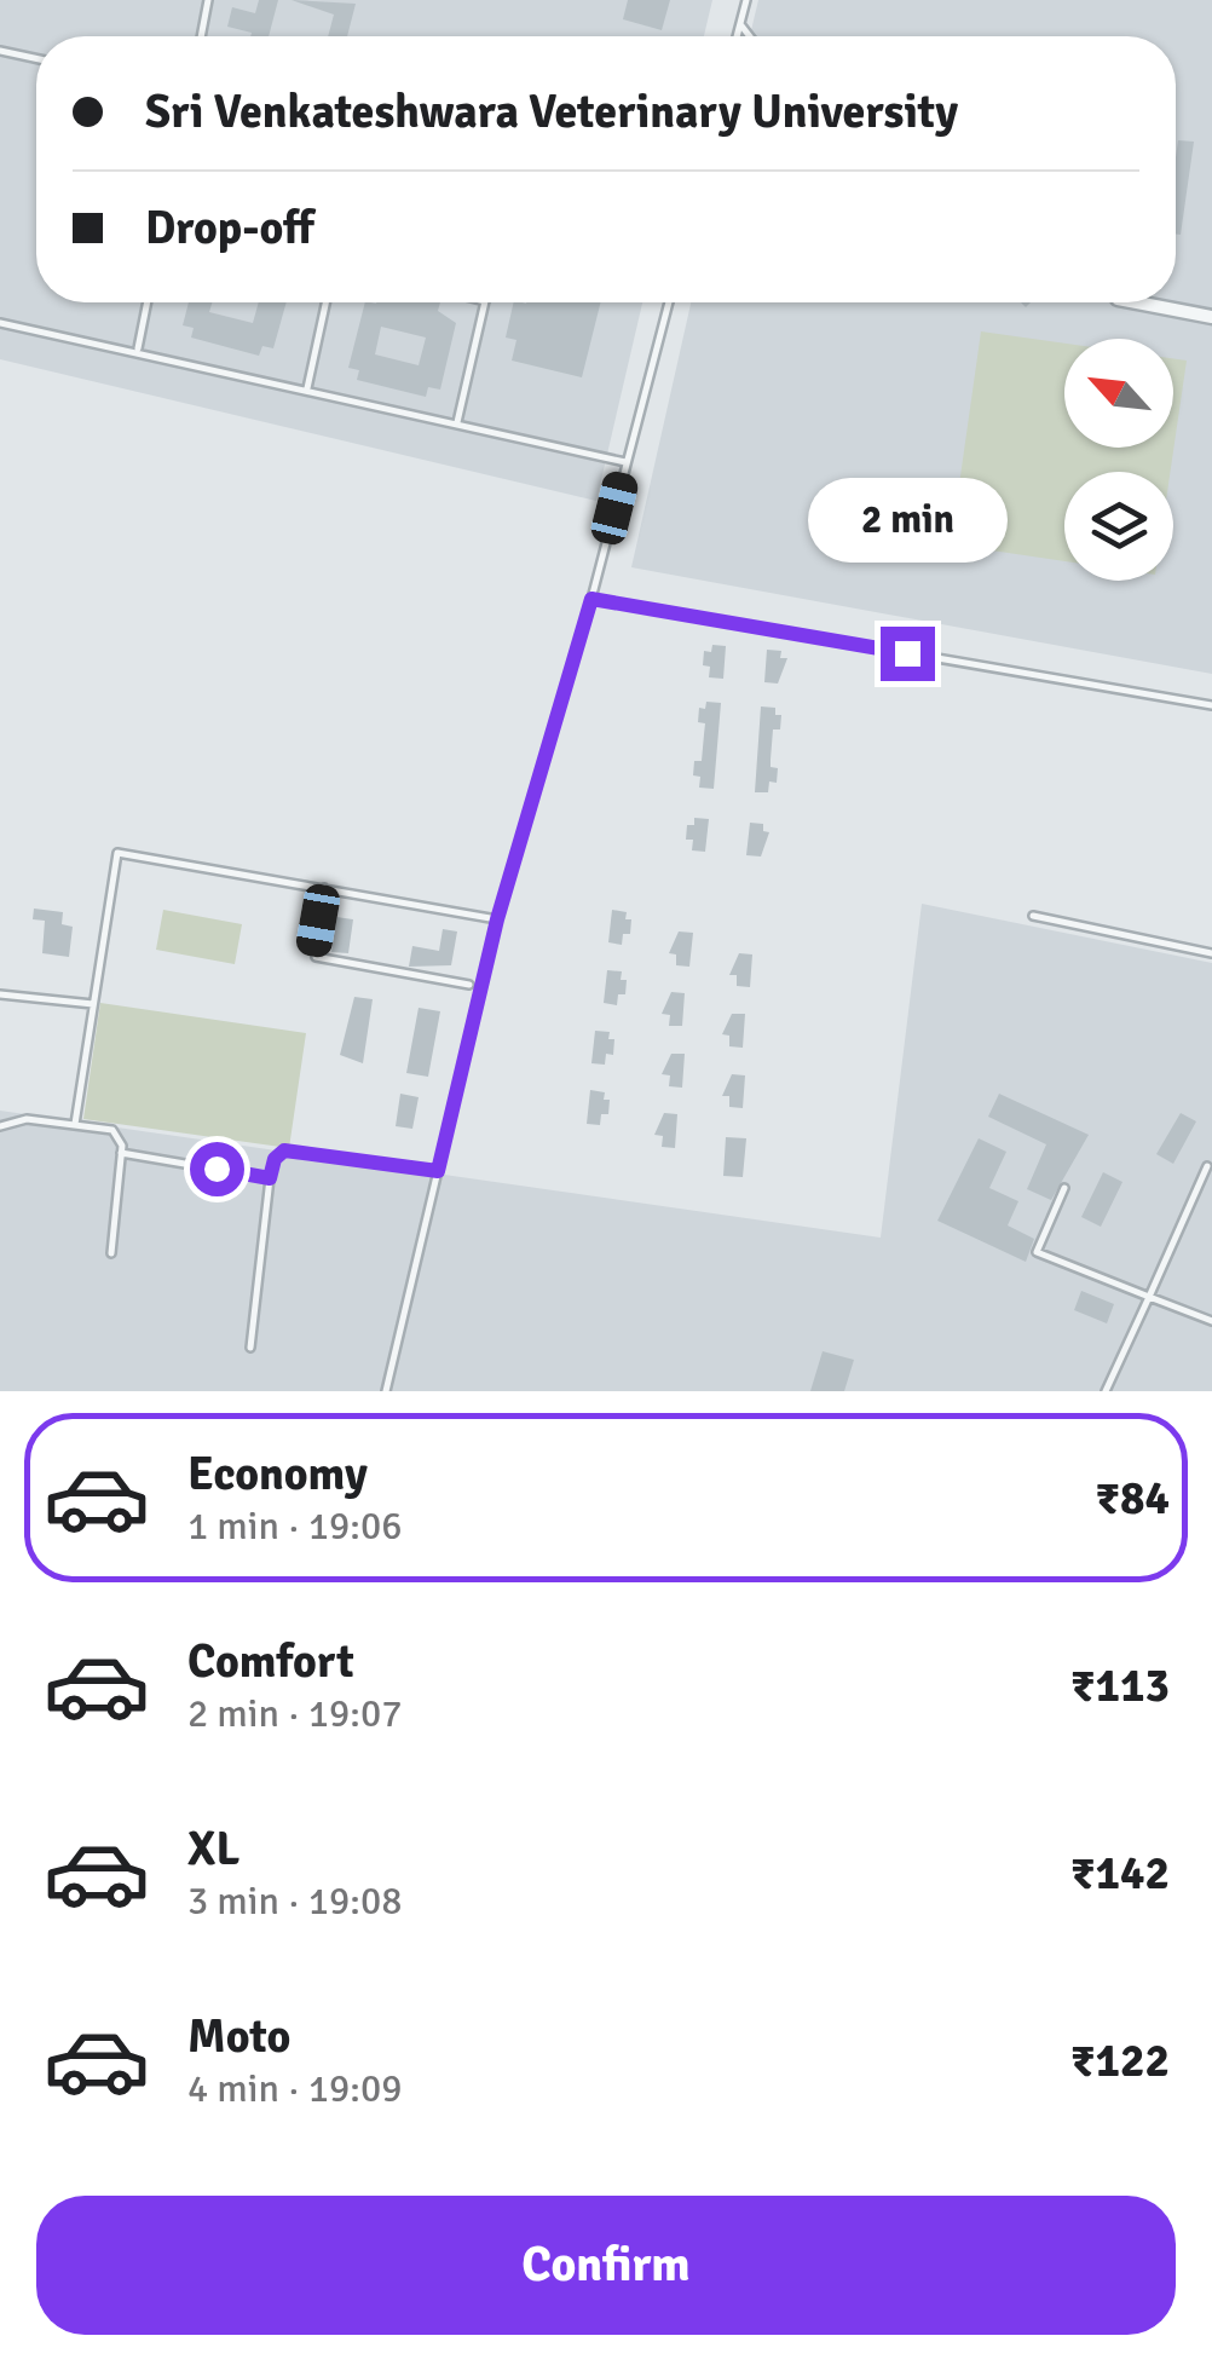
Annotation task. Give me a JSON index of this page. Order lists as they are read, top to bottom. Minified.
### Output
{"north":"top left","page":{"banner":["Sri Venkateshwara Veterinary University","Drop-off"],"bubble":"2 min","list":[{"name":"Economy","note":"1 min · 19:06","value":"₹84"},{"name":"Comfort","note":"2 min · 19:07","value":"₹113"},{"name":"XL","note":"3 min · 19:08","value":"₹142"},{"name":"Moto","note":"4 min · 19:09","value":"₹122"}],"buttons":"Confirm"}}
